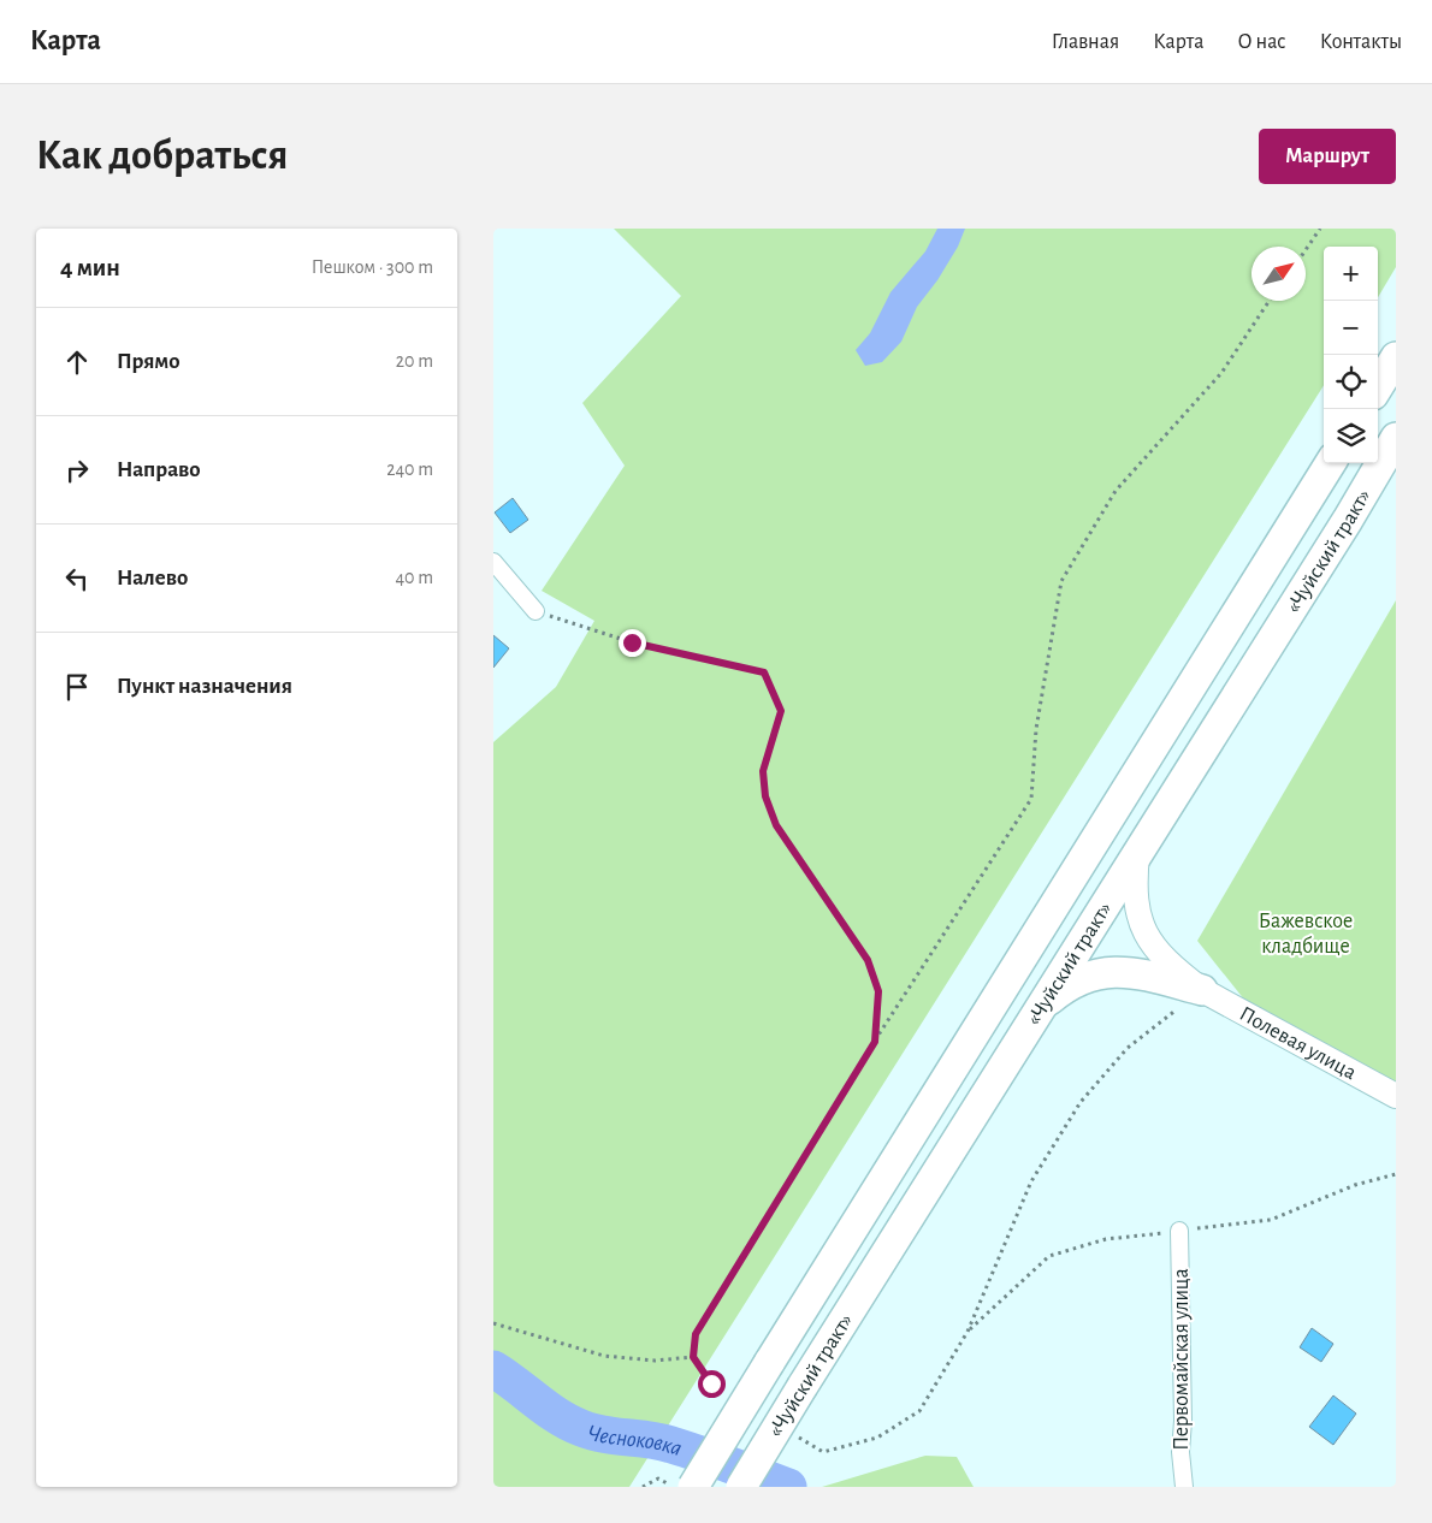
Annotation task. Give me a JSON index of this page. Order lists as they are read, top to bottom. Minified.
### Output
{"streets":{"highway":["«Чуйский тракт»"],"street":["Полевая улица","Первомайская улица"]},"crossings":[["«Чуйский тракт»","Полевая улица"]],"water":["Чесноковка"],"parks":["Бажевское кладбище"],"north":"top right","page":{"header":"Карта","nav":["Главная","Карта","О нас","Контакты"],"buttons":"Маршрут","title":"Как добраться","heading":["4 мин","Пешком · 300 m"],"map_buttons":["+","−"],"list":[["Прямо","20 m"],["Направо","240 m"],["Налево","40 m"],"Пункт назначения"]}}
